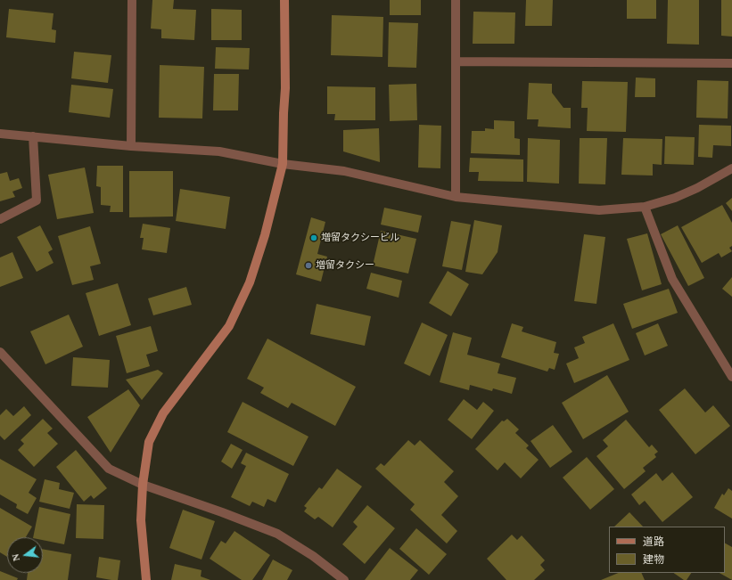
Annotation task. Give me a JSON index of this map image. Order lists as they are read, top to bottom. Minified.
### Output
{"places":["増留タクシービル","増留タクシー"],"legend":["道路","建物"],"north":"left"}
